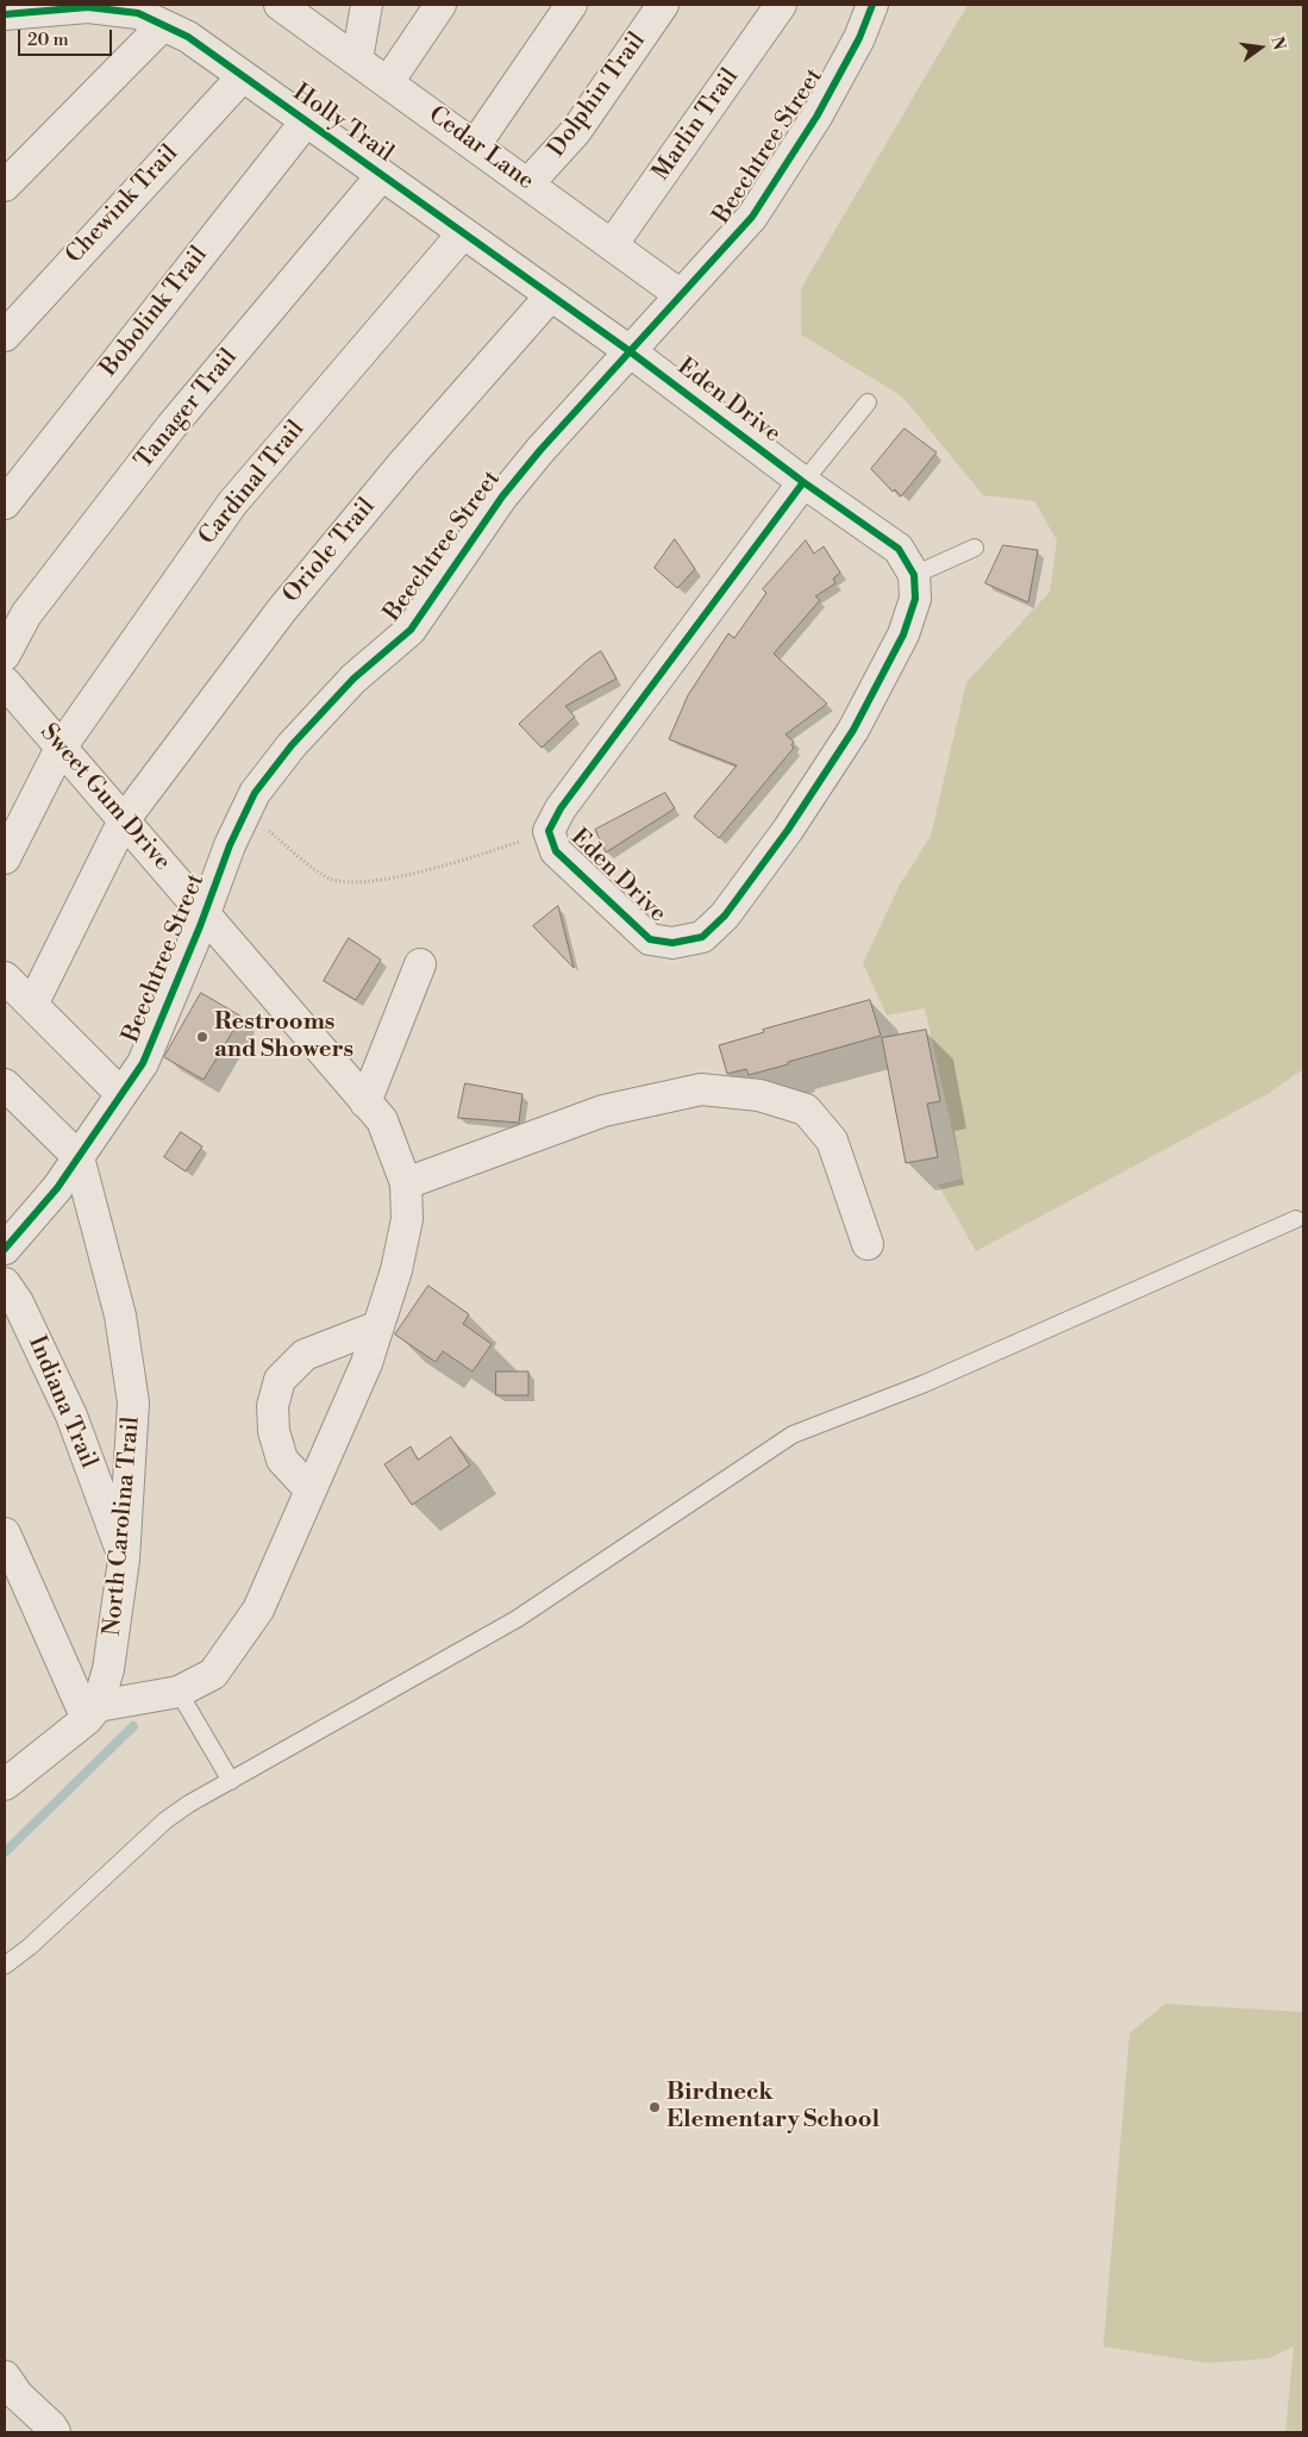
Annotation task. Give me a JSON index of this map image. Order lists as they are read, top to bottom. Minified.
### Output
{"streets":{"street":["Dolphin Trail","Holly Trail","Marlin Trail","Beechtree Street","Cedar Lane","Chewink Trail","Bobolink Trail","Eden Drive","Tanager Trail","Cardinal Trail","Oriole Trail","Sweet Gum Drive","Indiana Trail","North Carolina Trail"]},"crossings":[["Dolphin Trail","Cedar Lane"],["Holly Trail","Beechtree Street"],["Holly Trail","Chewink Trail"],["Holly Trail","Bobolink Trail"],["Holly Trail","Eden Drive"],["Holly Trail","Tanager Trail"],["Holly Trail","Cardinal Trail"],["Holly Trail","Oriole Trail"],["Marlin Trail","Cedar Lane"],["Beechtree Street","Cedar Lane"],["Beechtree Street","Eden Drive"],["Beechtree Street","Sweet Gum Drive"],["Beechtree Street","North Carolina Trail"],["Cardinal Trail","Sweet Gum Drive"],["Oriole Trail","Sweet Gum Drive"],["Sweet Gum Drive","North Carolina Trail"],["Indiana Trail","North Carolina Trail"]],"places":["Restrooms and Showers","Birdneck Elementary School"],"scale_bar":"20 m","north":"right"}
